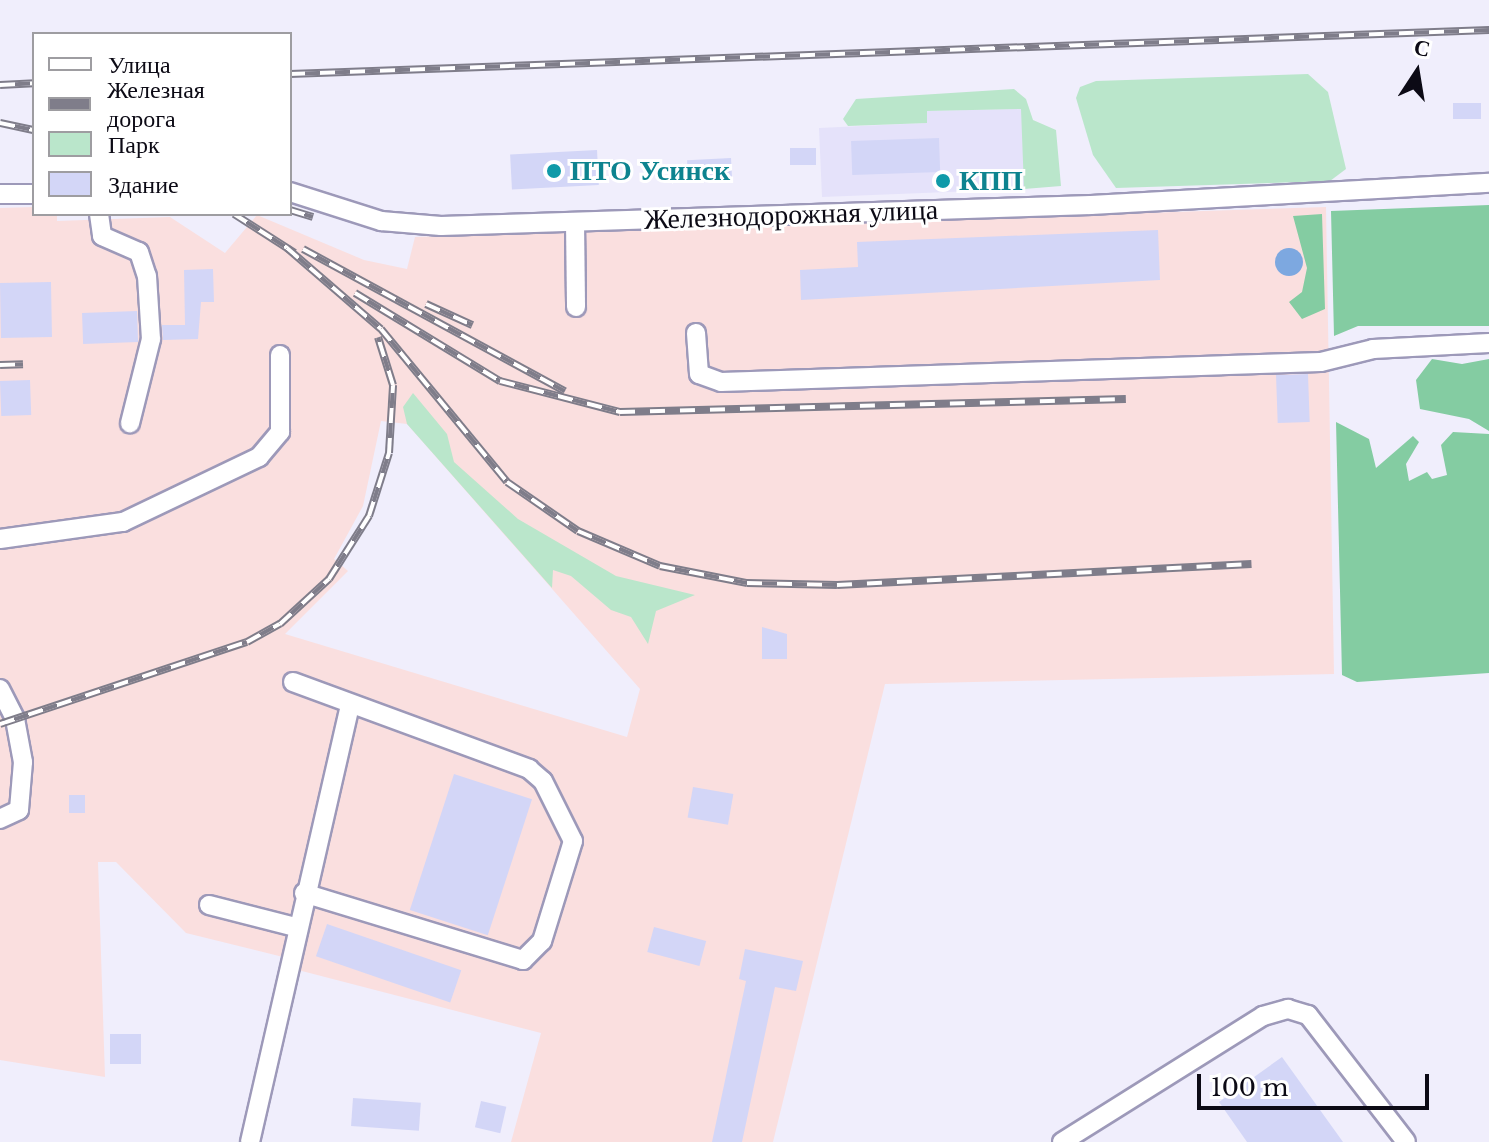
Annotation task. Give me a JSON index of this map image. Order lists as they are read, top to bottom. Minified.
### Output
{"streets":{"street":["Железнодорожная улица"]},"places":["ПТО Усинск","КПП"],"legend":["Улица","Железная дорога","Парк","Здание"],"scale_bar":"100 m","north":"top"}
